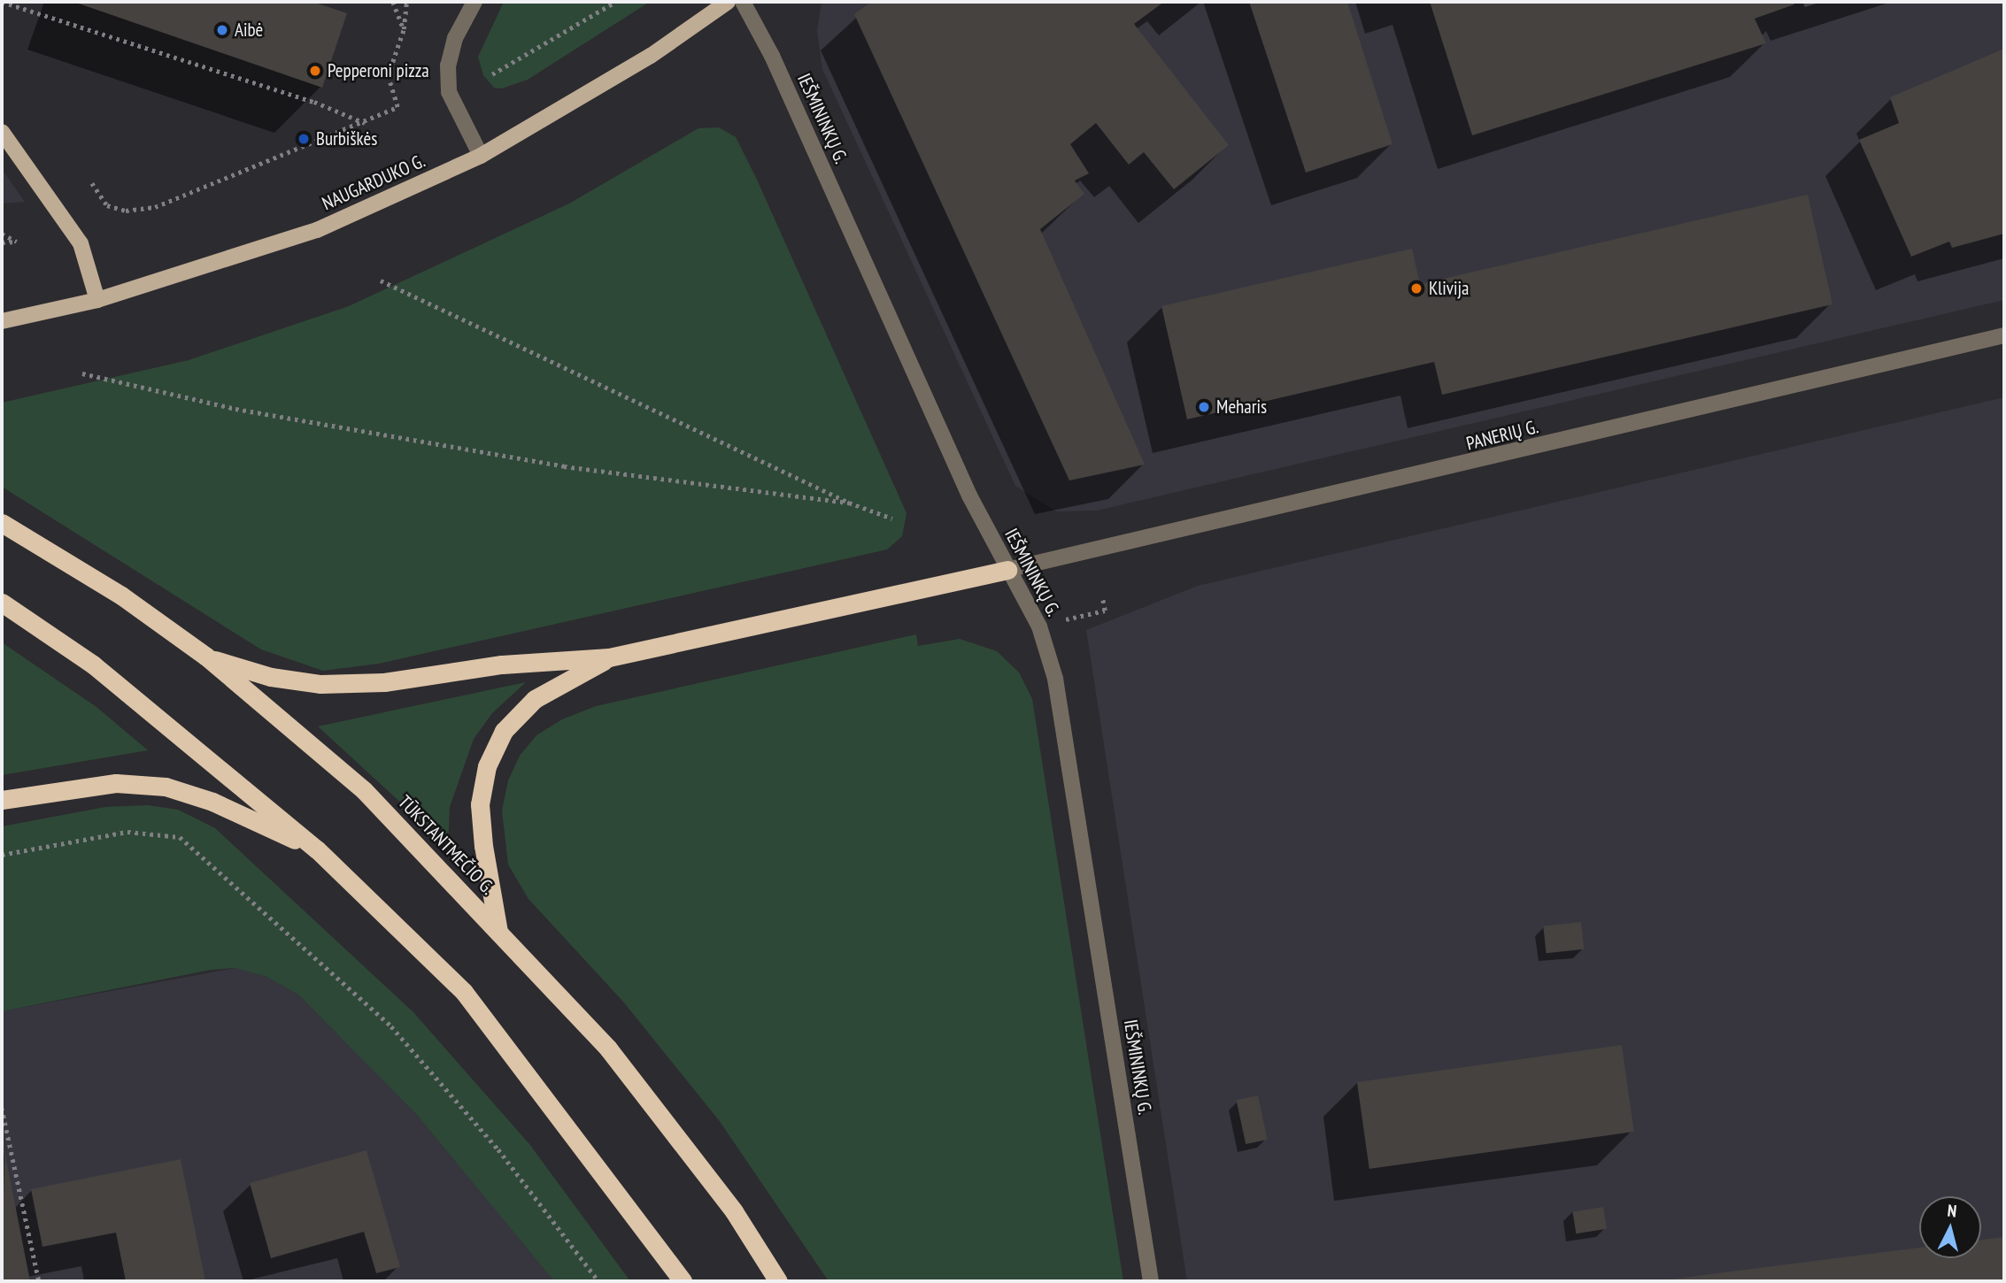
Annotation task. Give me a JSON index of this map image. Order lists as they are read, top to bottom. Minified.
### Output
{"streets":{"highway":["TŪKSTANTMEČIO G."],"main road":["NAUGARDUKO G."],"street":["IEŠMININKŲ G.","PANERIŲ G."]},"crossings":[["IEŠMININKŲ G.","PANERIŲ G."]],"places":["Aibė","Pepperoni pizza","Burbiškės","Klivija","Meharis"],"north":"top"}
